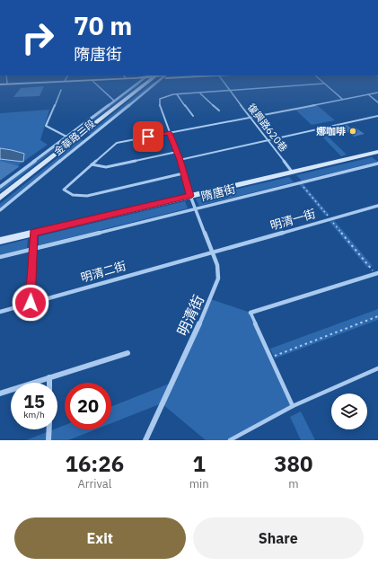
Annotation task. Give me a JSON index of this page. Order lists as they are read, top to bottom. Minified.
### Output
{"streets":{"street":["金華路二段","隋唐街","明清一街","明清二街","明清街"],"lane":["復興路620巷"]},"crossings":[["復興路620巷","隋唐街"],["隋唐街","明清街"],["明清一街","明清二街"],["明清一街","明清街"],["明清二街","明清街"]],"places":["娜咖啡"],"page":{"turn":["70 m","隋唐街"],"speed":"15 km/h","limit":"20","eta":["16:26","Arrival","1","min","380","m"],"buttons":["Exit","Share"]}}
